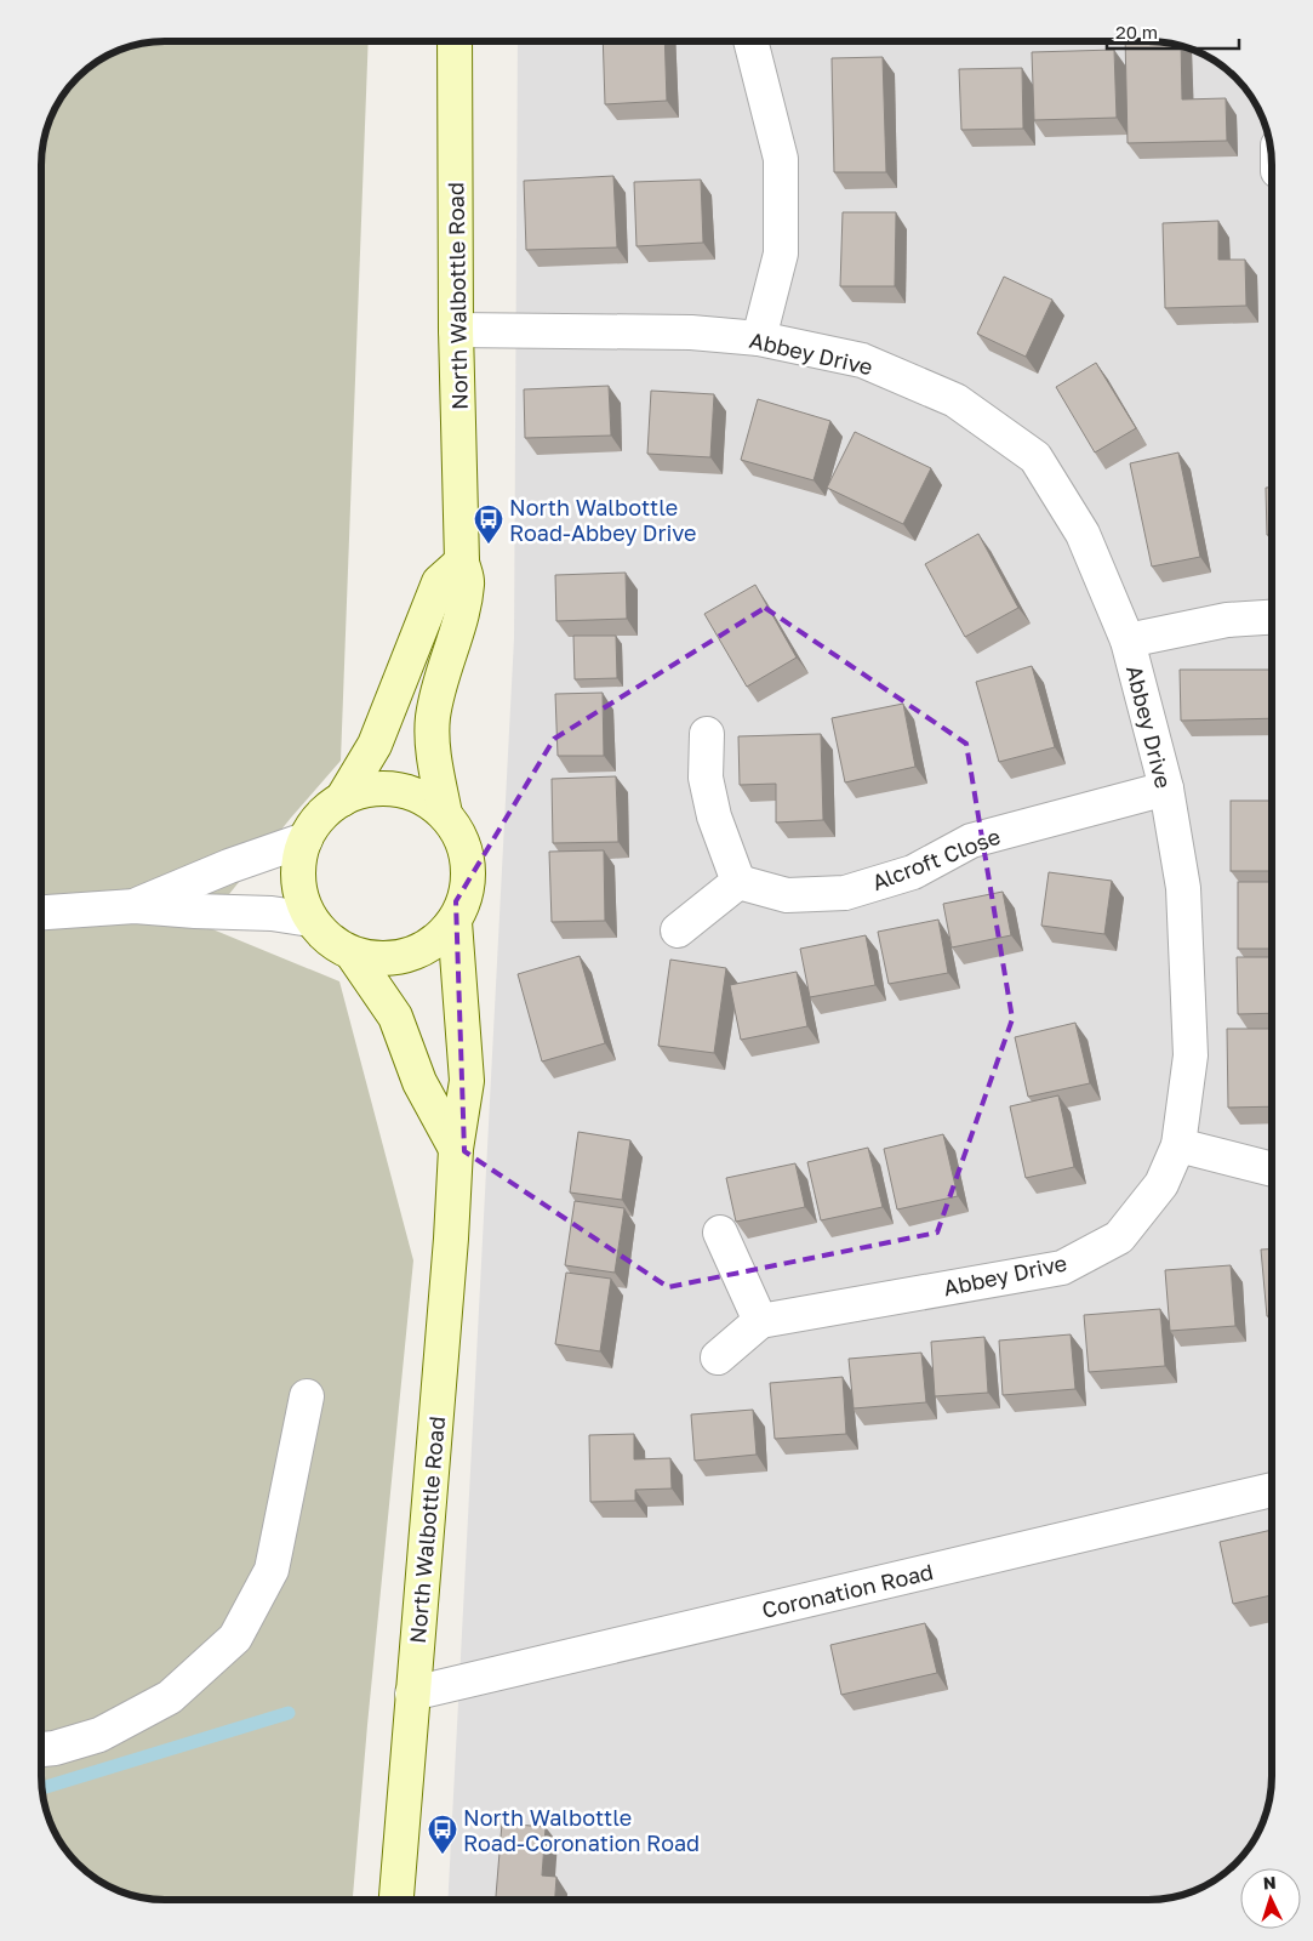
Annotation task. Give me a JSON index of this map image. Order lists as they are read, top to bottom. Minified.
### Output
{"streets":{"street":["North Walbottle Road","Abbey Drive","Alcroft Close","Coronation Road"]},"crossings":[["North Walbottle Road","Abbey Drive"],["North Walbottle Road","Coronation Road"],["Abbey Drive","Alcroft Close"]],"places":{"bus stop":["North Walbottle Road-Abbey Drive","North Walbottle Road-Coronation Road"]},"scale_bar":"20 m","north":"top"}
